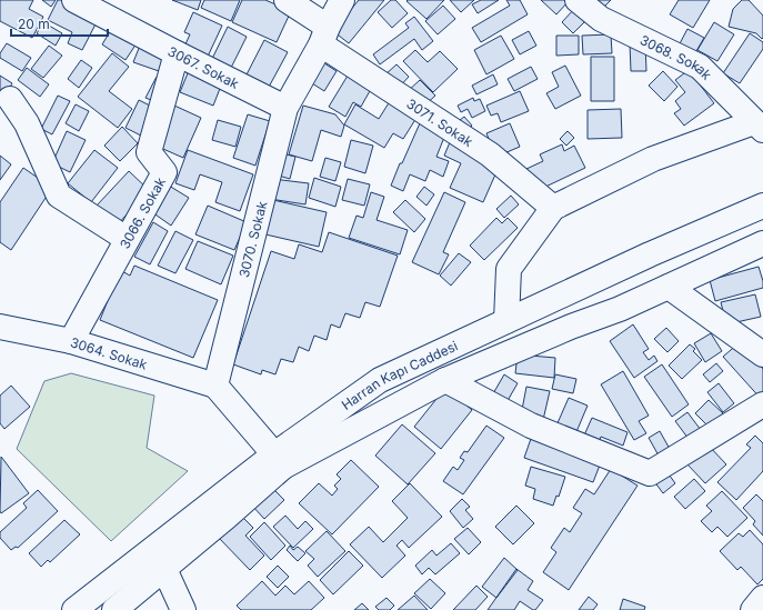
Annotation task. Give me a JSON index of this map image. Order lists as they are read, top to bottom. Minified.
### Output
{"streets":{"street":["3068. Sokak","3067. Sokak","3071. Sokak","3066. Sokak","3070. Sokak","3064. Sokak","Harran Kapı Caddesi"]},"crossings":[["3067. Sokak","3066. Sokak"],["3067. Sokak","3070. Sokak"],["3071. Sokak","3070. Sokak"],["3066. Sokak","3064. Sokak"],["3070. Sokak","3064. Sokak"]],"scale_bar":"20 m"}
